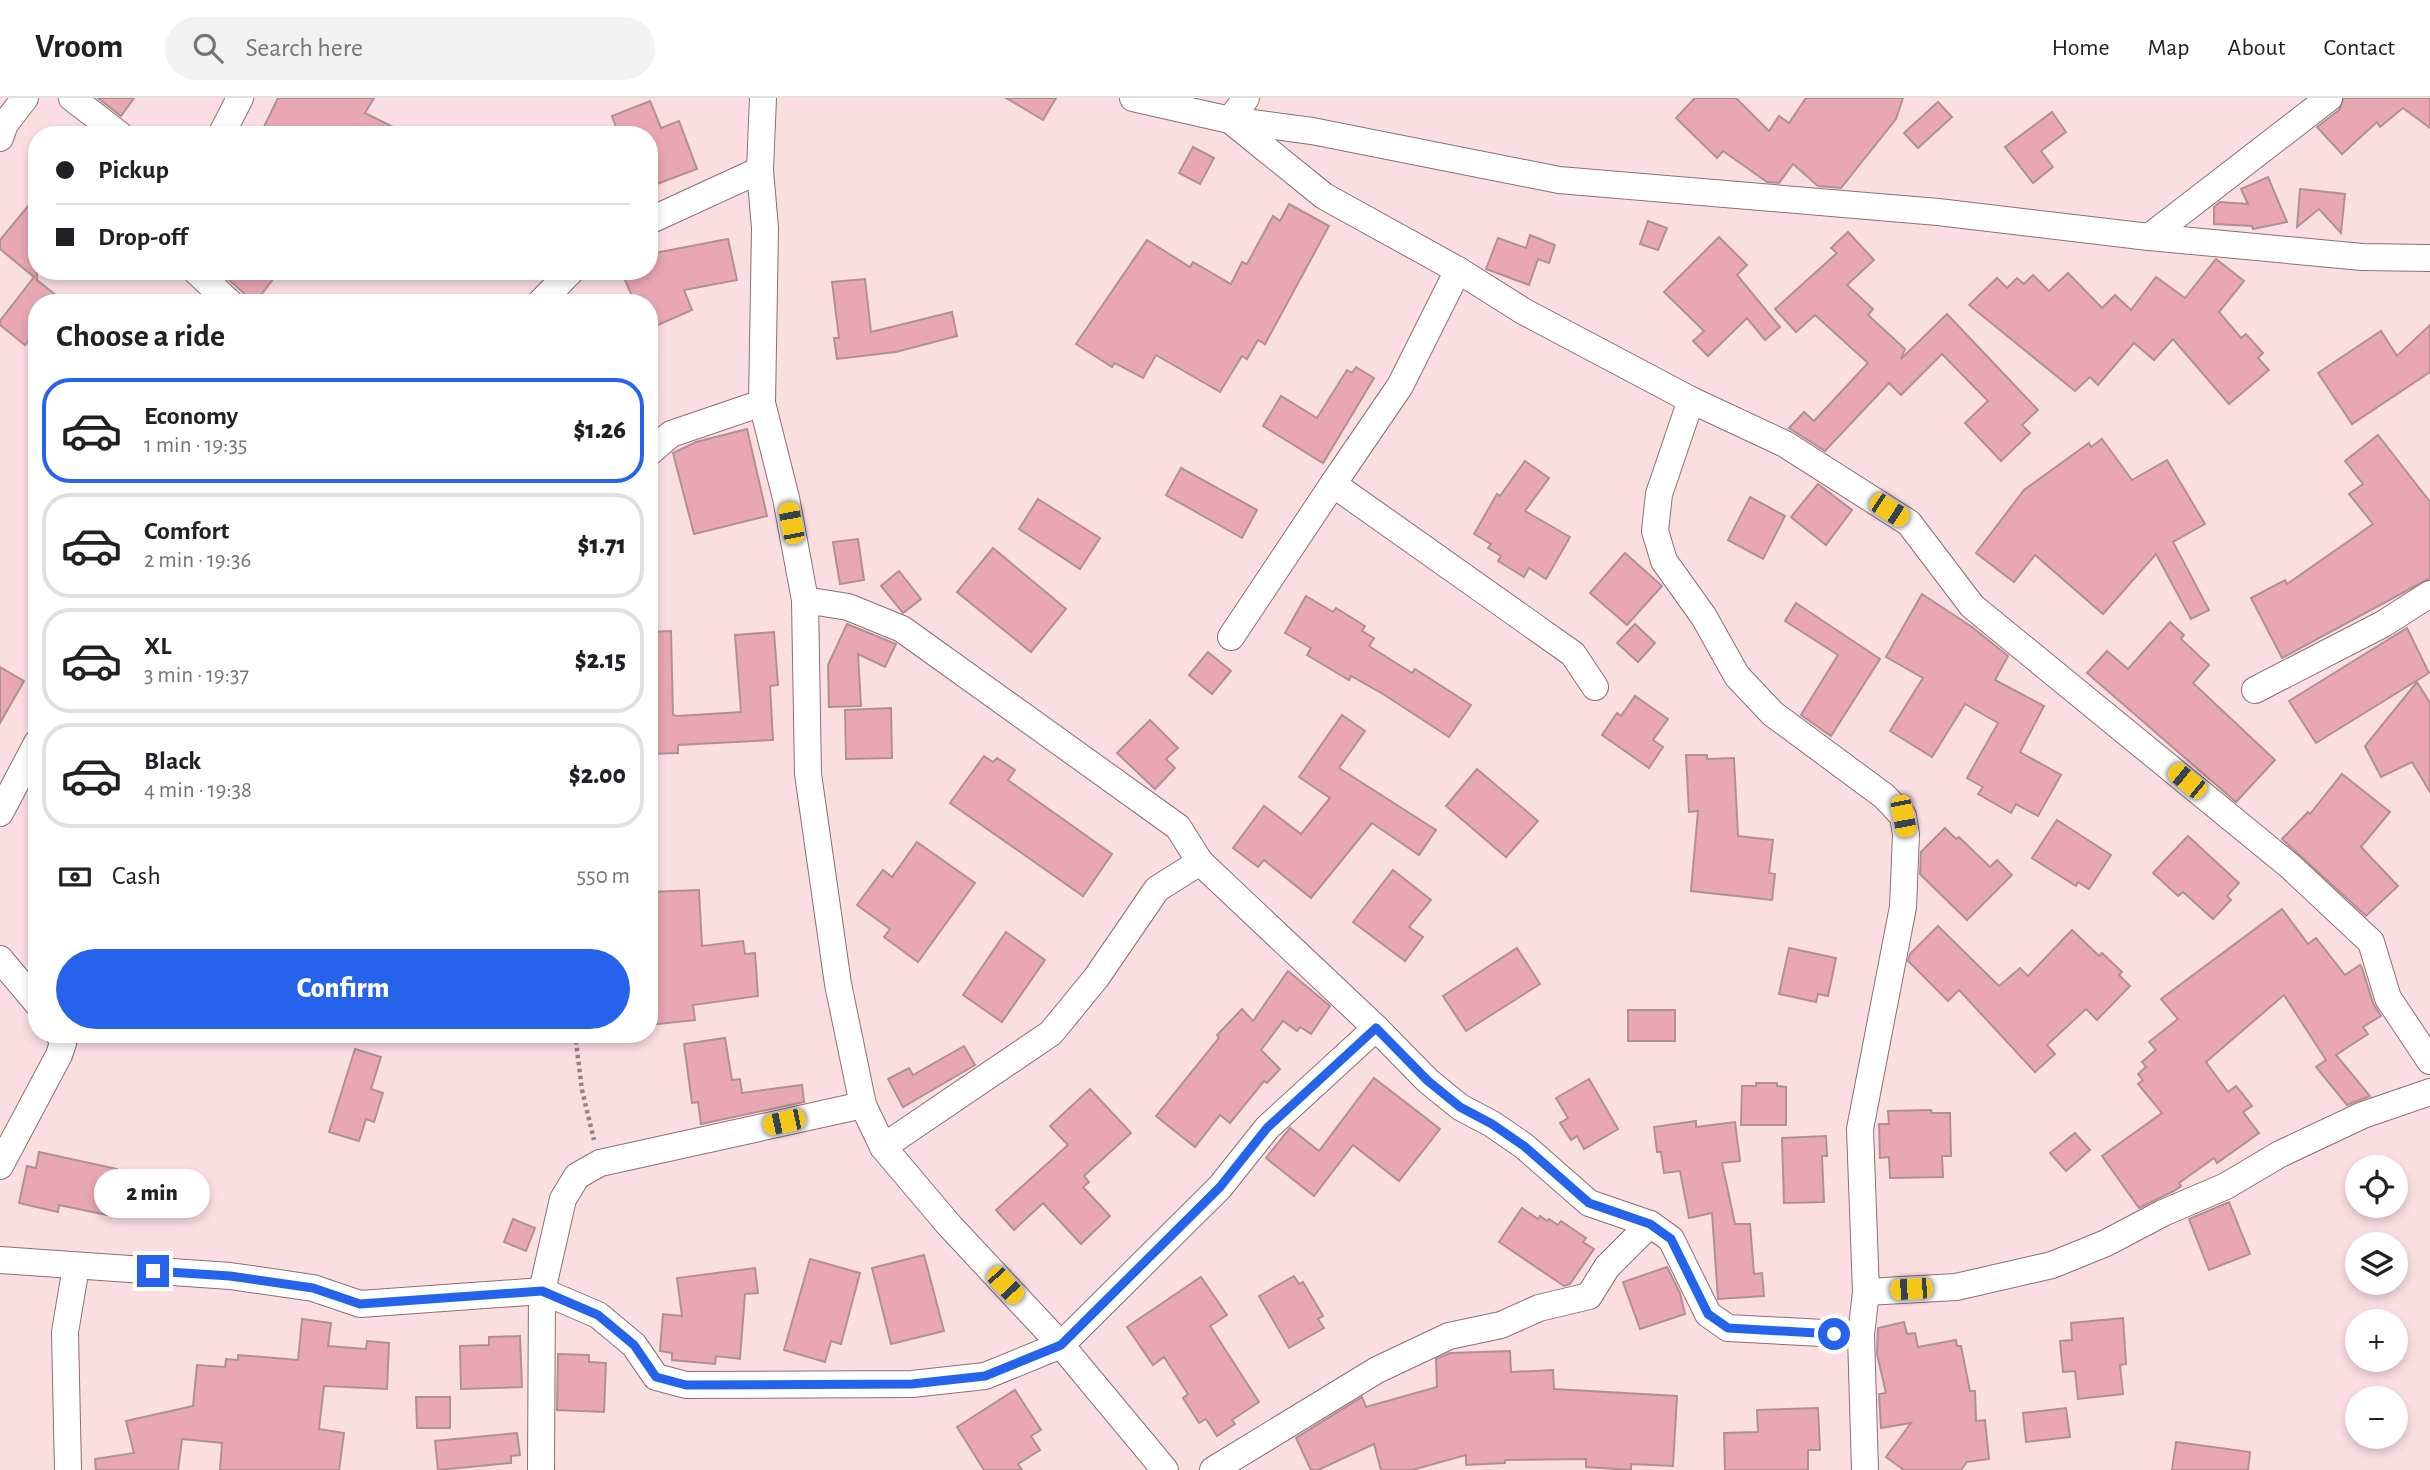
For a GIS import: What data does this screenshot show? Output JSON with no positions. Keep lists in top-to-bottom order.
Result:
{
  "page": {
    "header": "Vroom",
    "search": "Search here",
    "nav": [
      "Home",
      "Map",
      "About",
      "Contact"
    ],
    "banner": ["Pickup", "Drop-off"],
    "heading": "Choose a ride",
    "list": [
      {
        "name": "Economy",
        "note": "1 min · 19:35",
        "value": "$1.26"
      },
      {
        "name": "Comfort",
        "note": "2 min · 19:36",
        "value": "$1.71"
      },
      {
        "name": "XL",
        "note": "3 min · 19:37",
        "value": "$2.15"
      },
      {
        "name": "Black",
        "note": "4 min · 19:38",
        "value": "$2.00"
      }
    ],
    "pay": ["Cash", "550 m"],
    "buttons": "Confirm",
    "map_buttons": ["+", "−"],
    "bubble": "2 min"
  }
}
